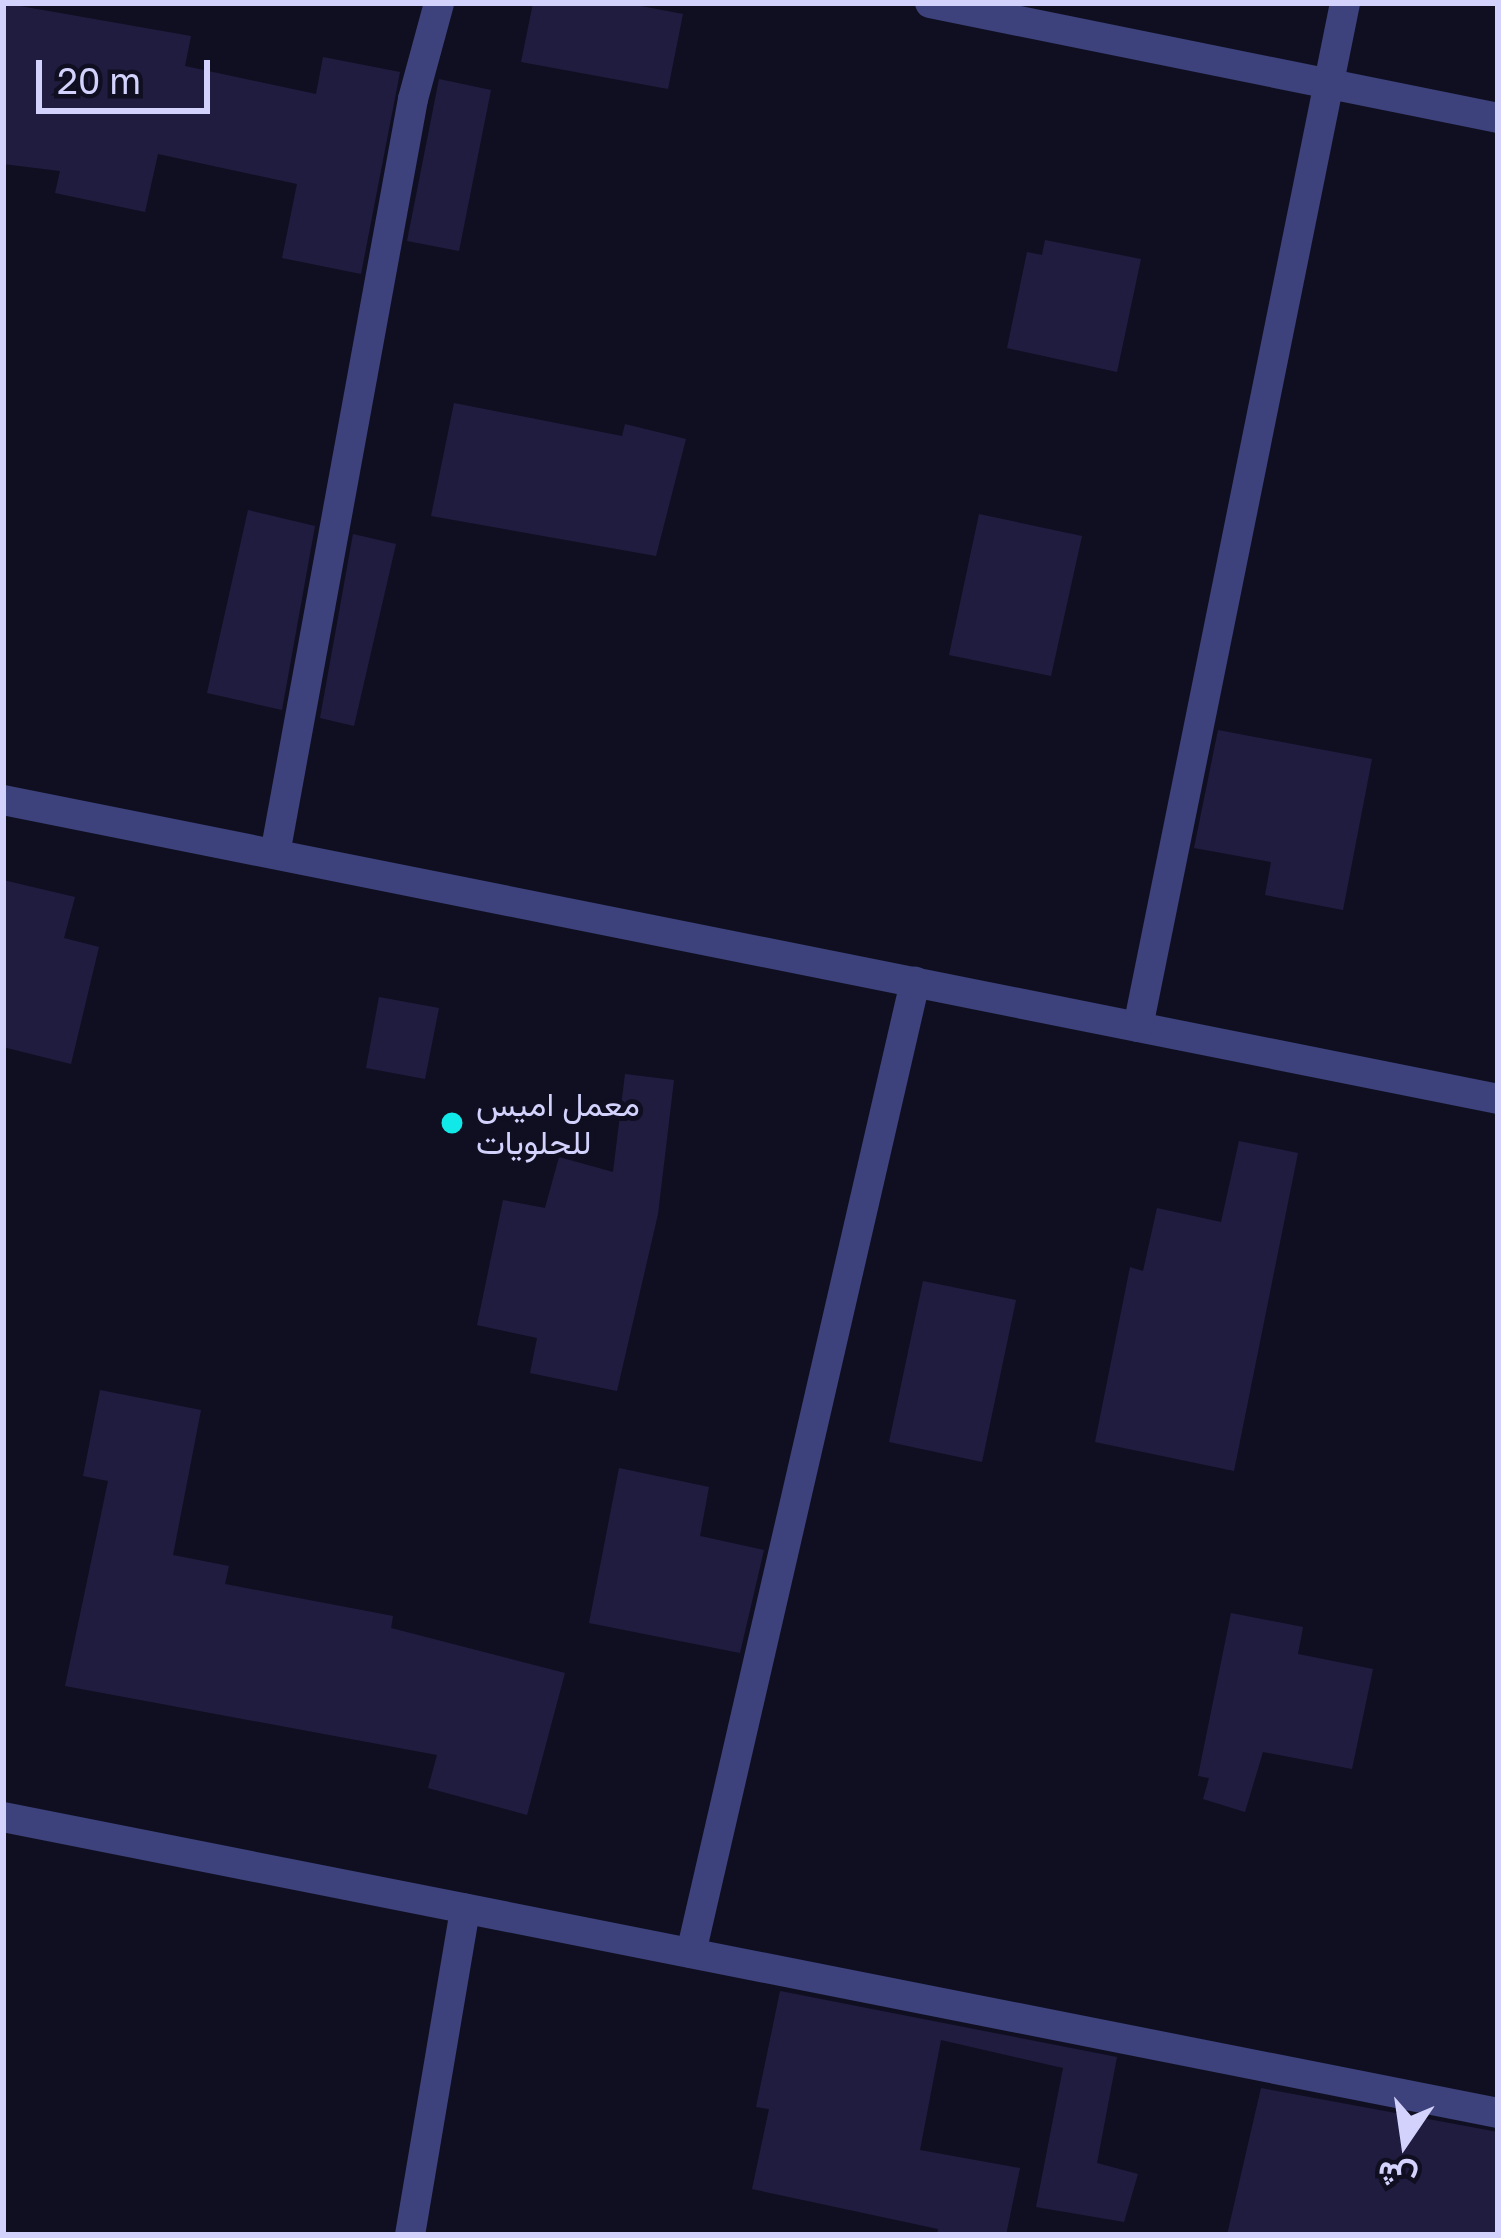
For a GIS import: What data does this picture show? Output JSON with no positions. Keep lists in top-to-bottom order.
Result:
{
  "places": ["معمل اميس للحلويات"],
  "scale_bar": "20 m",
  "north": "bottom"
}
